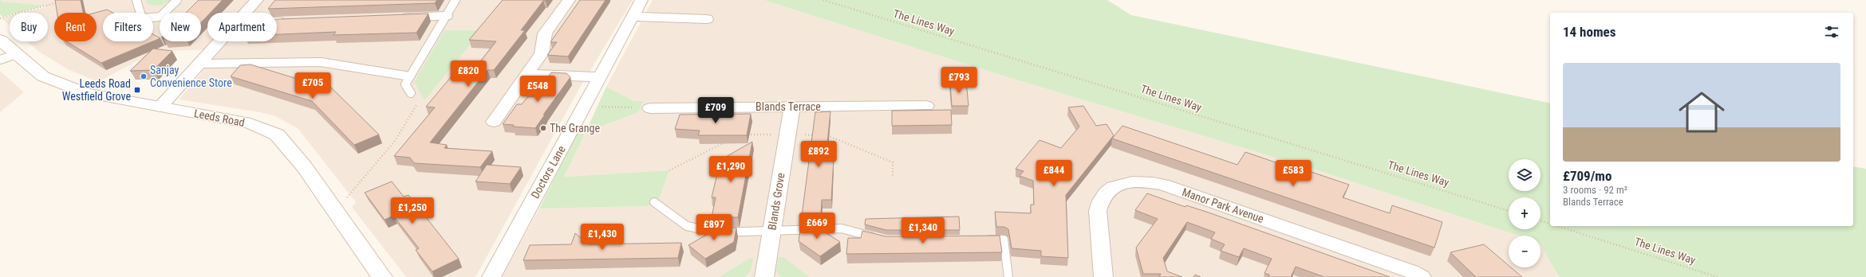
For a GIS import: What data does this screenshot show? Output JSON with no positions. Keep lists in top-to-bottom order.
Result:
{
  "streets": {
    "street": [
      "Blands Terrace",
      "Leeds Road",
      "Doctors Lane",
      "Blands Grove",
      "Manor Park Avenue"
    ],
    "path": ["The Lines Way"]
  },
  "crossings": [
    ["Blands Terrace", "Blands Grove"]
  ],
  "places": {
    "other": ["Sanjay Convenience Store", "The Grange"],
    "transit": ["Leeds Road Westfield Grove"]
  },
  "page": {
    "chip": [
      "Buy",
      "Rent",
      "Filters",
      "New",
      "Apartment"
    ],
    "heading": "14 homes",
    "list": [
      {
        "name": "£709/mo",
        "note": "3 rooms · 92 m² · Blands Terrace"
      }
    ],
    "price": [
      "£820",
      "£793",
      "£705",
      "£548",
      "£709",
      "£892",
      "£1,290",
      "£844",
      "£583",
      "£1,250",
      "£669",
      "£897",
      "£1,340",
      "£1,430"
    ],
    "map_buttons": ["+", "−"]
  }
}
